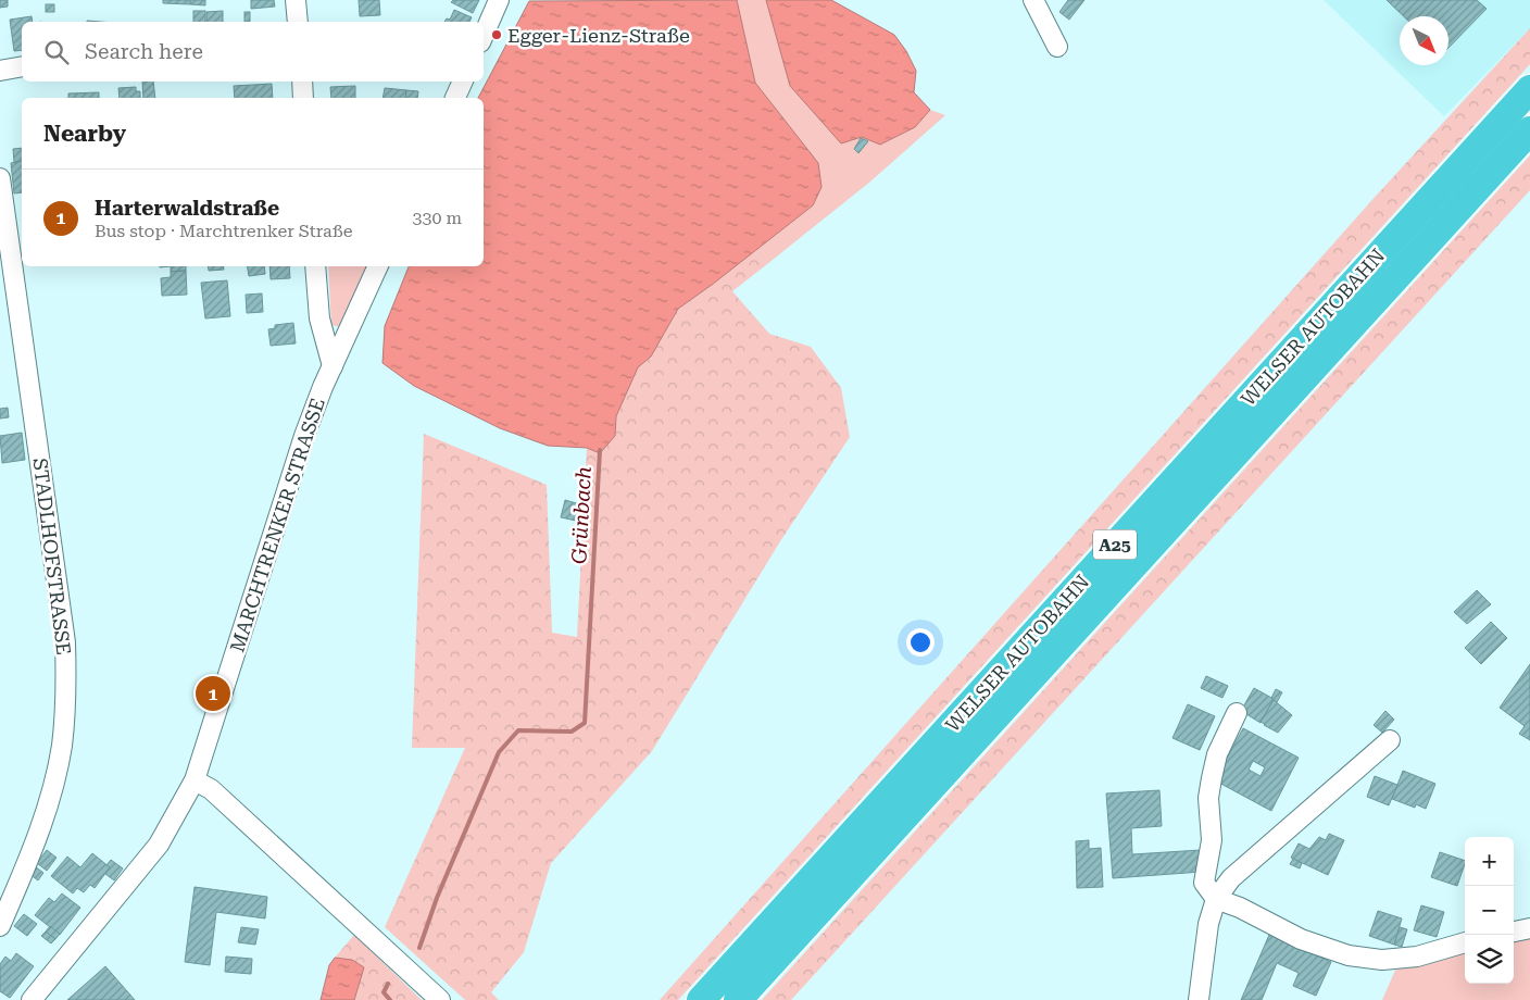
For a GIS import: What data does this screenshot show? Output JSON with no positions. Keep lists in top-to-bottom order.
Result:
{
  "streets": {
    "highway": ["WELSER AUTOBAHN", "A25"],
    "street": ["MARCHTRENKER STRASSE", "STADLHOFSTRASSE"]
  },
  "water": ["Grünbach"],
  "places": ["Egger-Lienz-Straße"],
  "north": "bottom right",
  "page": {
    "search": "Search here",
    "heading": "Nearby",
    "list": [
      {
        "mark": "1",
        "name": "Harterwaldstraße",
        "note": "Bus stop · Marchtrenker Straße",
        "value": "330 m"
      }
    ],
    "pins": "1",
    "map_buttons": ["+", "−"]
  }
}
